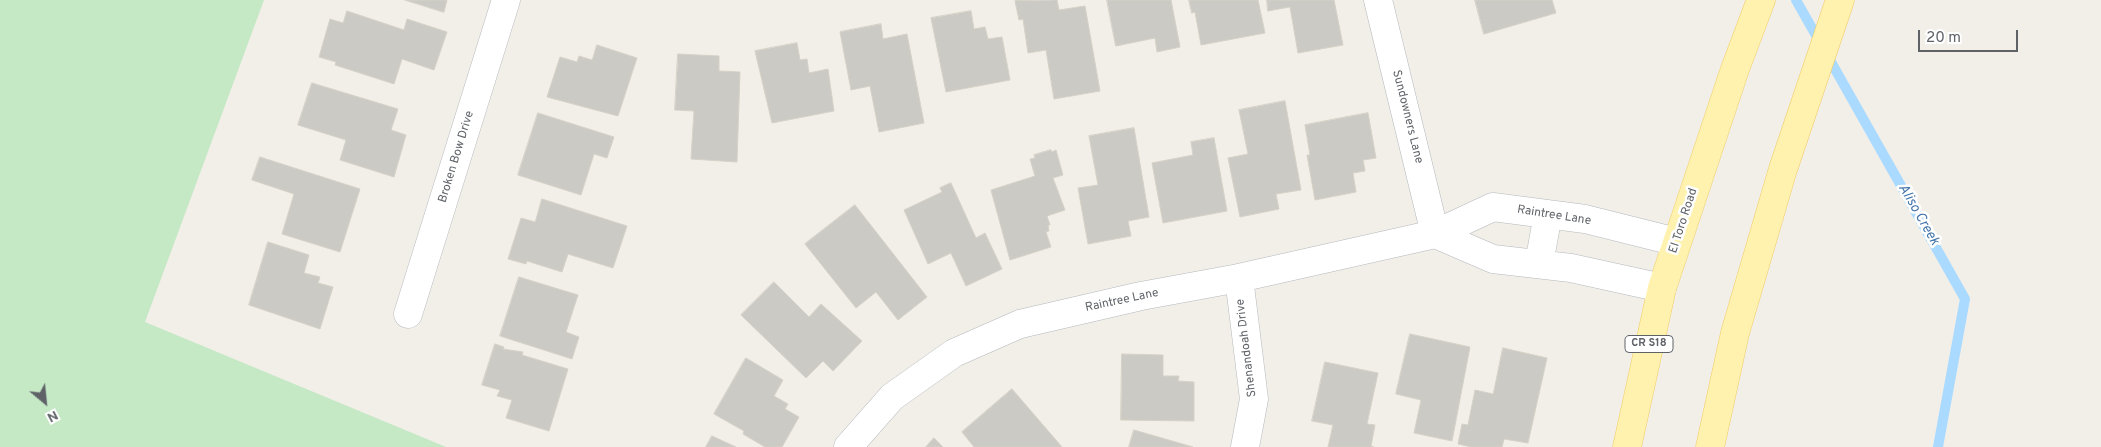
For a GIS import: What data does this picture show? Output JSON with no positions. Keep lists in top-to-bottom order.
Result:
{
  "streets": {
    "main road": ["El Toro Road", "CR S18"],
    "street": [
      "Sundowners Lane",
      "Broken Bow Drive",
      "Raintree Lane",
      "Shenandoah Drive"
    ]
  },
  "crossings": [
    ["Sundowners Lane", "Raintree Lane"],
    ["Raintree Lane", "El Toro Road"],
    ["Raintree Lane", "Shenandoah Drive"]
  ],
  "water": ["Aliso Creek"],
  "scale_bar": "20 m",
  "north": "bottom right"
}
